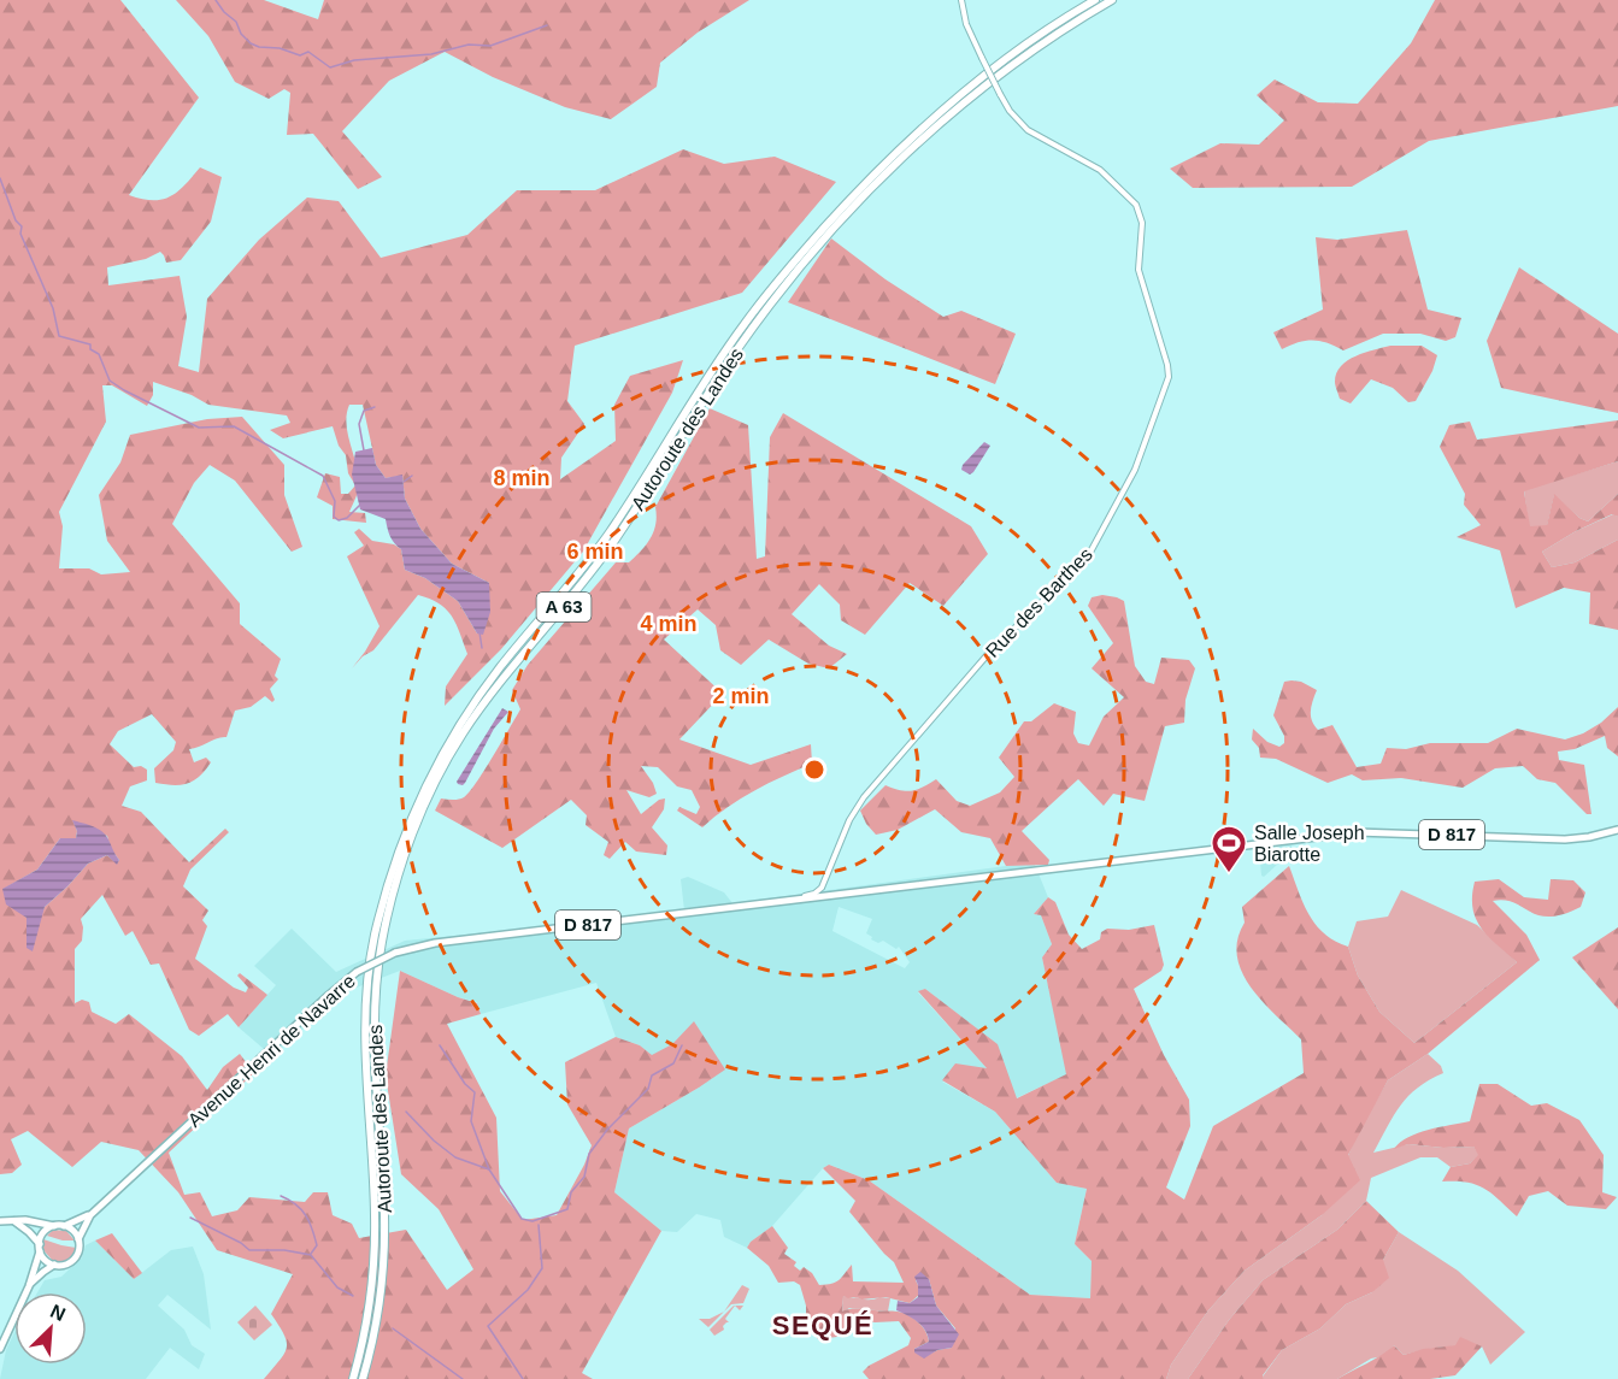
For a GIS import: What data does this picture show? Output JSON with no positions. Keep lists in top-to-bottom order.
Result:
{
  "streets": {
    "highway": ["Autoroute des Landes", "A 63"],
    "main road": ["D 817", "Avenue Henri de Navarre"],
    "street": ["Rue des Barthes"]
  },
  "crossings": [
    ["D 817", "Avenue Henri de Navarre"]
  ],
  "districts": ["SEQUÉ"],
  "places": {
    "sports": ["Salle Joseph Biarotte"]
  },
  "north": "top right",
  "rings": [
    "8 min",
    "6 min",
    "4 min",
    "2 min"
  ]
}
